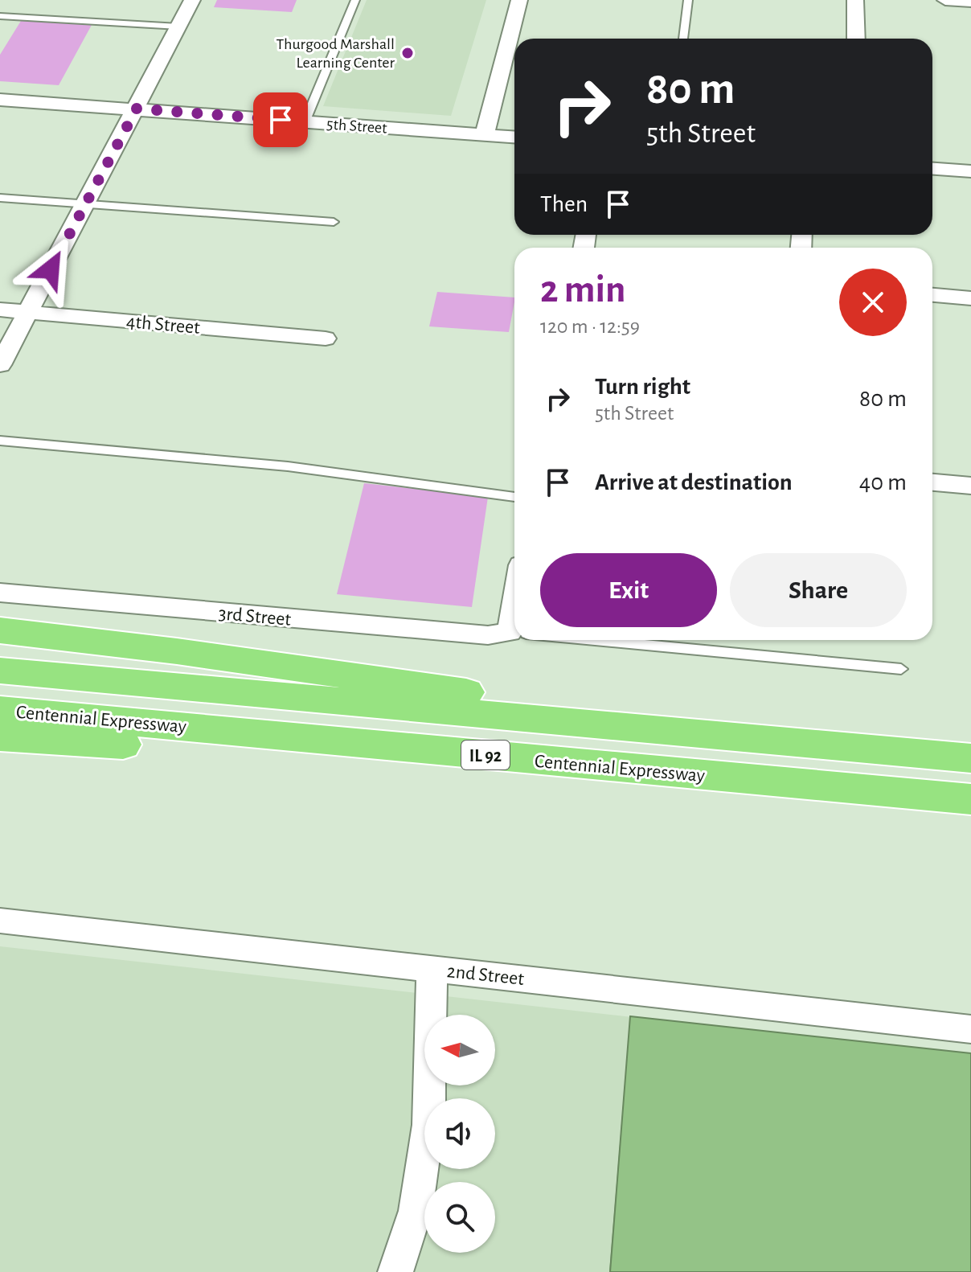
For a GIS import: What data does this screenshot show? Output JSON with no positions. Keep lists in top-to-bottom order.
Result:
{
  "streets": {
    "highway": ["Centennial Expressway", "IL 92"],
    "street": [
      "5th Street",
      "4th Street",
      "3rd Street",
      "2nd Street"
    ]
  },
  "places": ["Thurgood Marshall Learning Center"],
  "north": "left",
  "page": {
    "turn": ["80 m", "5th Street"],
    "then": "Then",
    "heading": ["2 min", "120 m · 12:59"],
    "list": [
      {
        "name": "Turn right",
        "note": "5th Street",
        "value": "80 m"
      },
      {
        "name": "Arrive at destination",
        "value": "40 m"
      }
    ],
    "buttons": ["Exit", "Share"]
  }
}
